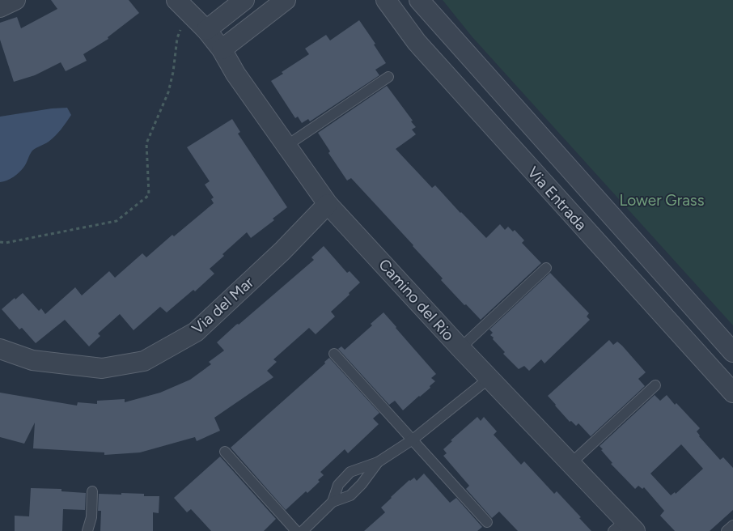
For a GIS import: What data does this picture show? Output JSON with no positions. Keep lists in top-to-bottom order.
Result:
{
  "streets": {
    "street": ["Via Entrada", "Camino del Rio", "Via del Mar"]
  },
  "crossings": [
    ["Camino del Rio", "Via del Mar"]
  ],
  "parks": ["Lower Grass"]
}
